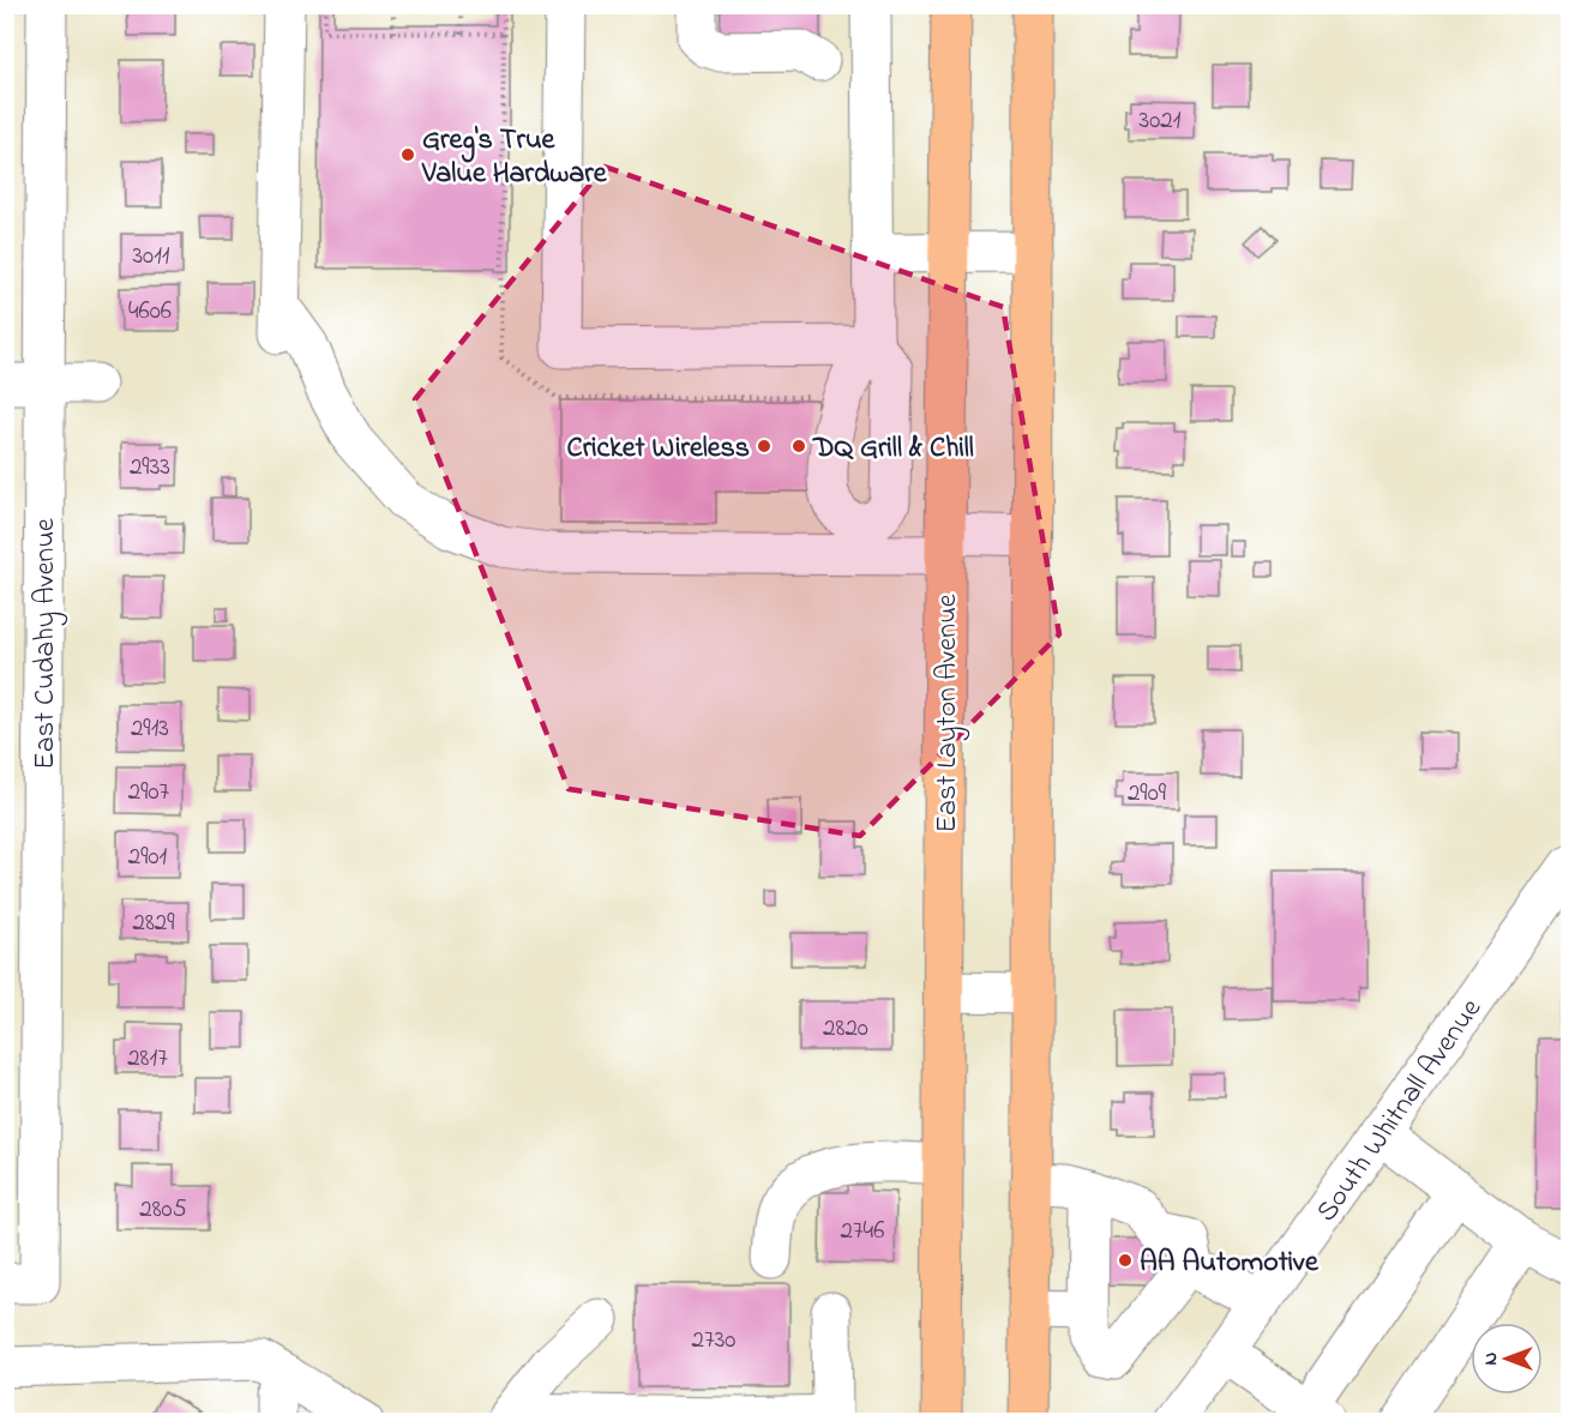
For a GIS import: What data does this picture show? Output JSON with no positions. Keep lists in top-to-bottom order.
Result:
{
  "streets": {
    "main road": ["East Layton Avenue"],
    "street": ["East Cudahy Avenue", "South Whitnall Avenue"]
  },
  "places": [
    "Greg's True Value Hardware",
    "Cricket Wireless",
    "DQ Grill & Chill",
    "AA Automotive"
  ],
  "house_numbers": [
    "3021",
    "3011",
    "4606",
    "2933",
    "2913",
    "2907",
    "2909",
    "2901",
    "2829",
    "2820",
    "2817",
    "2805",
    "2746",
    "2730"
  ],
  "north": "left"
}
